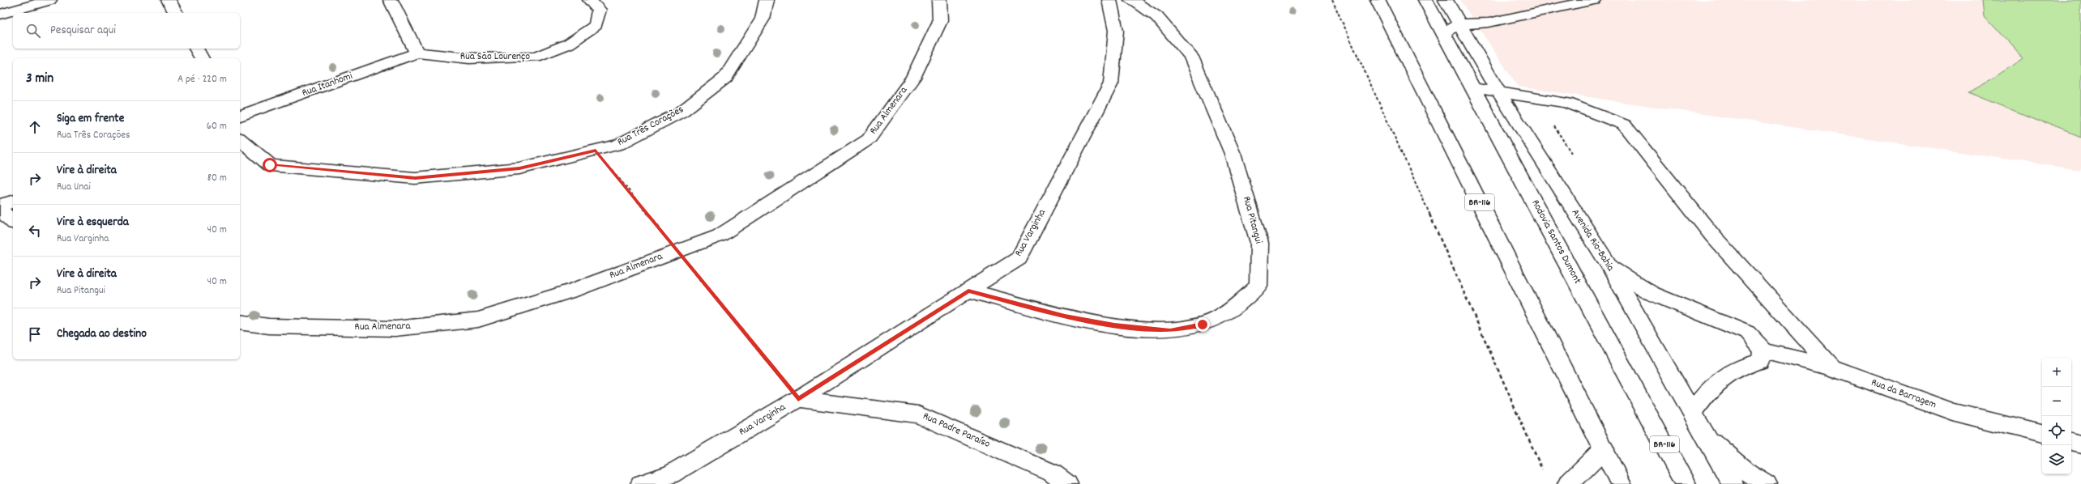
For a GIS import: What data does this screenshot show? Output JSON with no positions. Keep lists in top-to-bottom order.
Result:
{
  "streets": {
    "main road": [
      "Rua São Lourenço",
      "Rua Itanhomi",
      "Rua Almenara",
      "Rua Três Corações",
      "BR-116",
      "Rua Pitangui",
      "Rua Varginha",
      "Avenida Rio-Bahia",
      "Rodovia Santos Dumont",
      "Rua da Barragem",
      "Rua Padre Paraíso"
    ]
  },
  "crossings": [
    ["Rua São Lourenço", "Rua Itanhomi"],
    ["Rua Pitangui", "Rua Varginha"],
    ["Rua Varginha", "Rua Padre Paraíso"]
  ],
  "page": {
    "search": "Pesquisar aqui",
    "heading": ["3 min", "A pé · 220 m"],
    "list": [
      ["Siga em frente", "Rua Três Corações", "60 m"],
      ["Vire à direita", "Rua Unai", "80 m"],
      ["Vire à esquerda", "Rua Varginha", "40 m"],
      ["Vire à direita", "Rua Pitangui", "40 m"],
      "Chegada ao destino"
    ],
    "map_buttons": ["+", "−"]
  }
}
